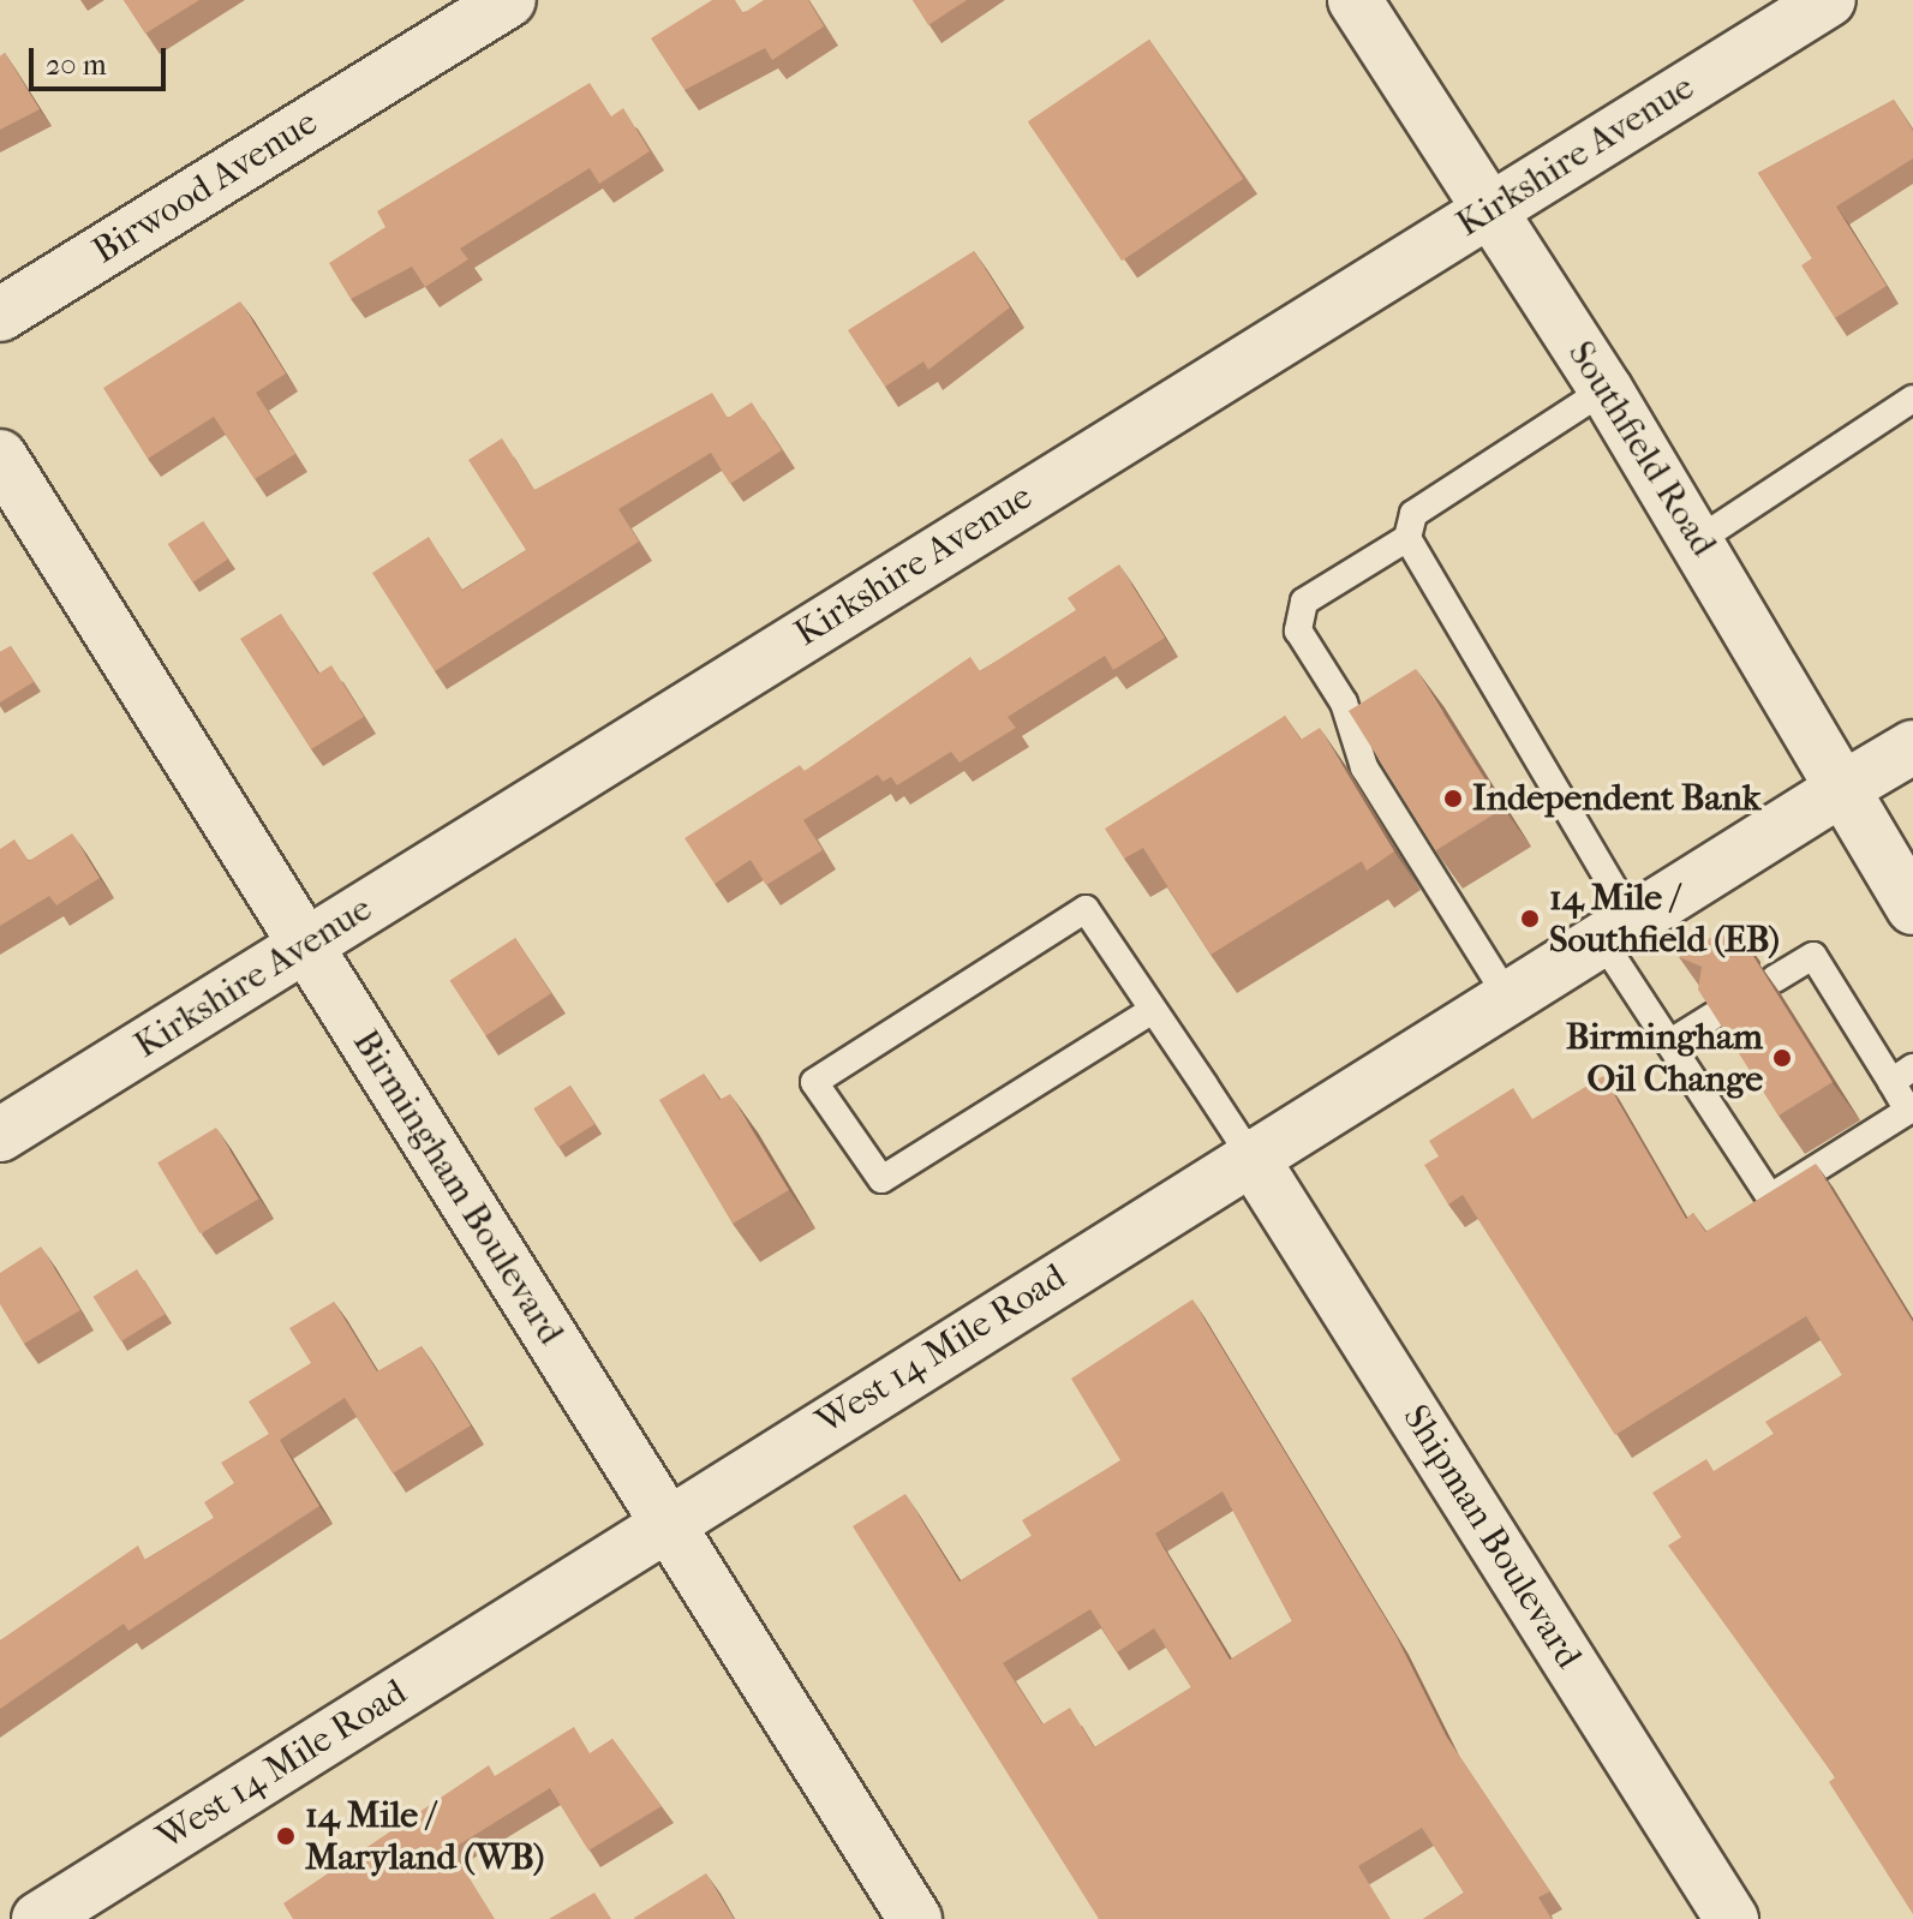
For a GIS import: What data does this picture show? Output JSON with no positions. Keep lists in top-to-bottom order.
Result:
{
  "streets": {
    "street": [
      "Kirkshire Avenue",
      "Birwood Avenue",
      "Southfield Road",
      "Birmingham Boulevard",
      "West 14 Mile Road",
      "Shipman Boulevard"
    ]
  },
  "crossings": [
    ["Kirkshire Avenue", "Southfield Road"],
    ["Kirkshire Avenue", "Birmingham Boulevard"],
    ["Southfield Road", "West 14 Mile Road"],
    ["Birmingham Boulevard", "West 14 Mile Road"],
    ["West 14 Mile Road", "Shipman Boulevard"]
  ],
  "places": [
    "Independent Bank",
    "14 Mile / Southfield (EB)",
    "Birmingham Oil Change",
    "14 Mile / Maryland (WB)"
  ],
  "scale_bar": "20 m"
}
